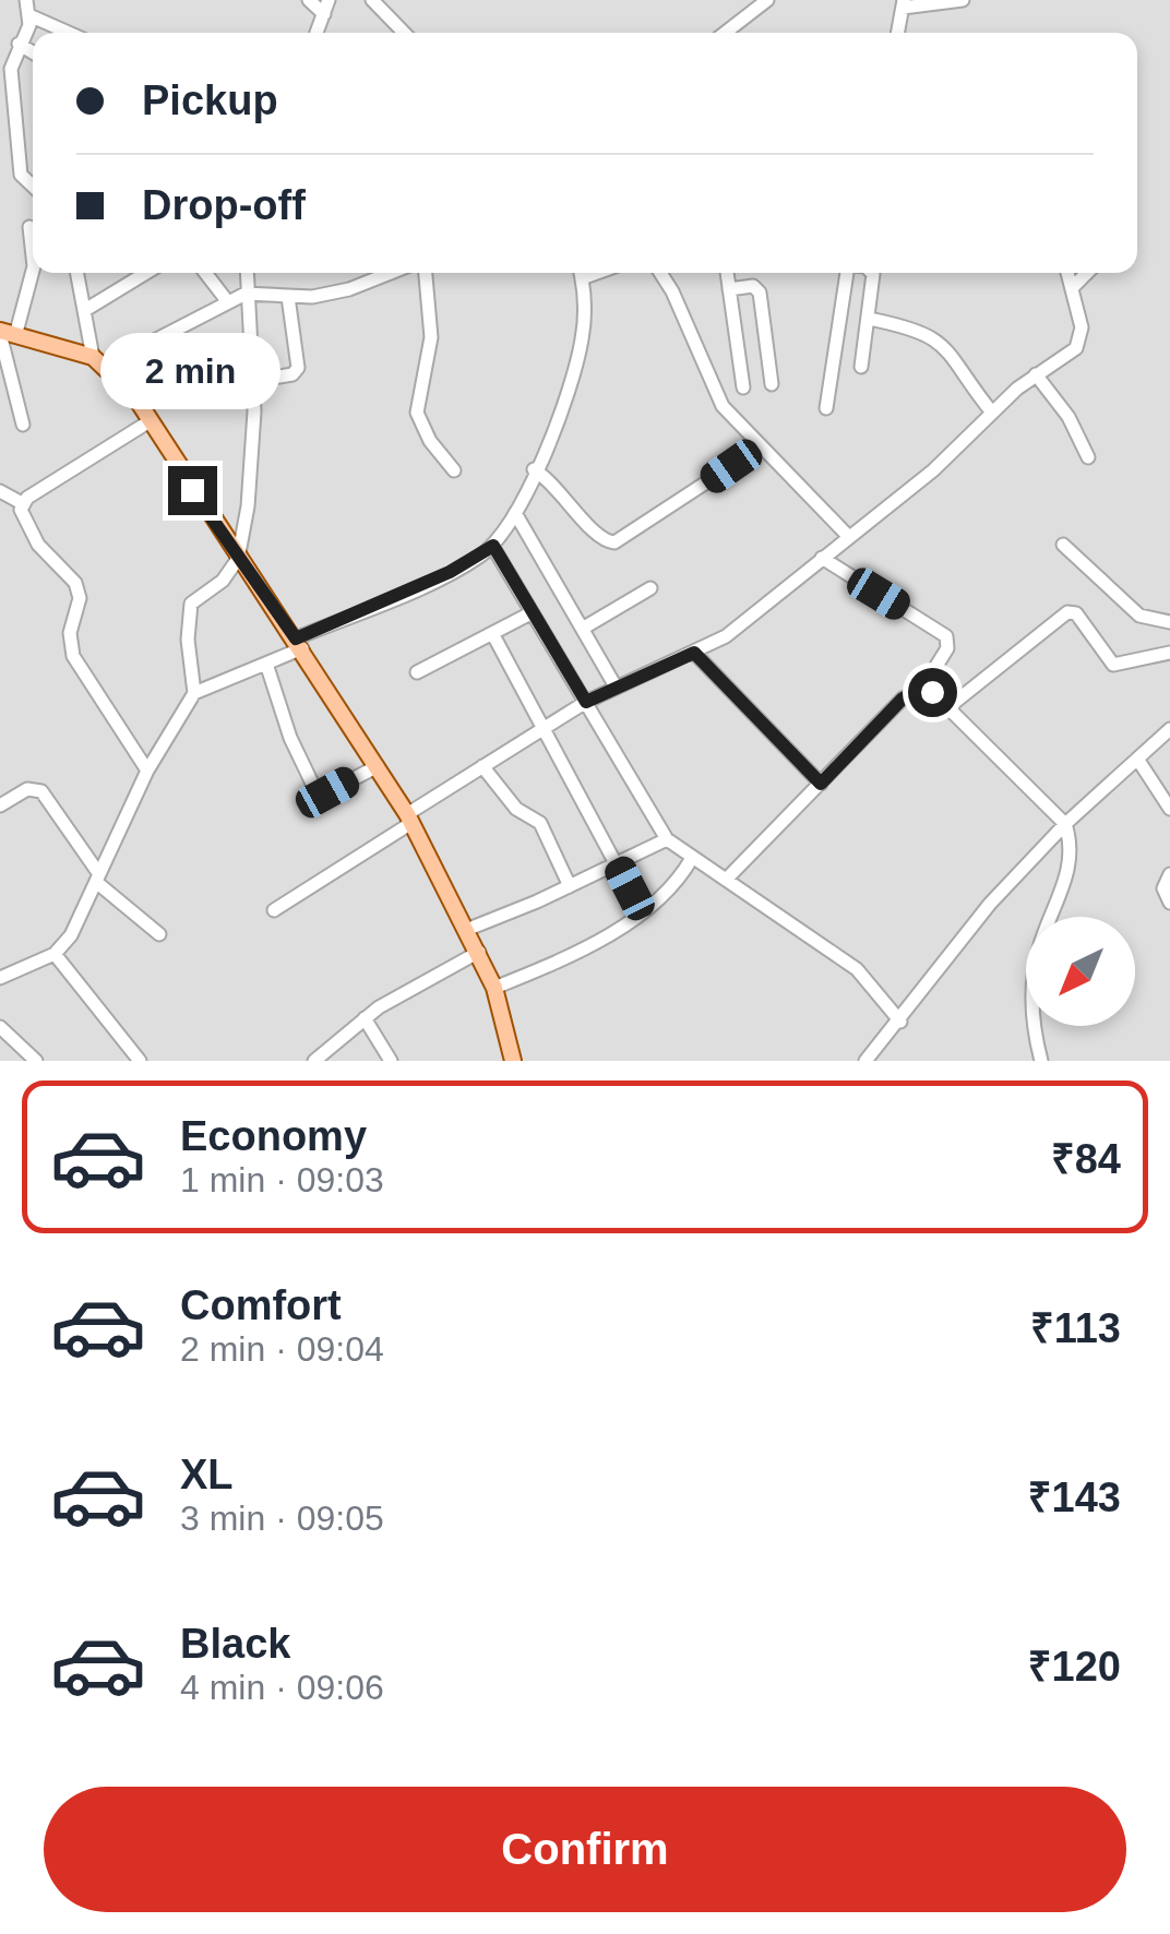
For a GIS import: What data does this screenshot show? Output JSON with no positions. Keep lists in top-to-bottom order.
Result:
{
  "north": "bottom left",
  "page": {
    "banner": ["Pickup", "Drop-off"],
    "bubble": "2 min",
    "list": [
      {
        "name": "Economy",
        "note": "1 min · 09:03",
        "value": "₹84"
      },
      {
        "name": "Comfort",
        "note": "2 min · 09:04",
        "value": "₹113"
      },
      {
        "name": "XL",
        "note": "3 min · 09:05",
        "value": "₹143"
      },
      {
        "name": "Black",
        "note": "4 min · 09:06",
        "value": "₹120"
      }
    ],
    "buttons": "Confirm"
  }
}
